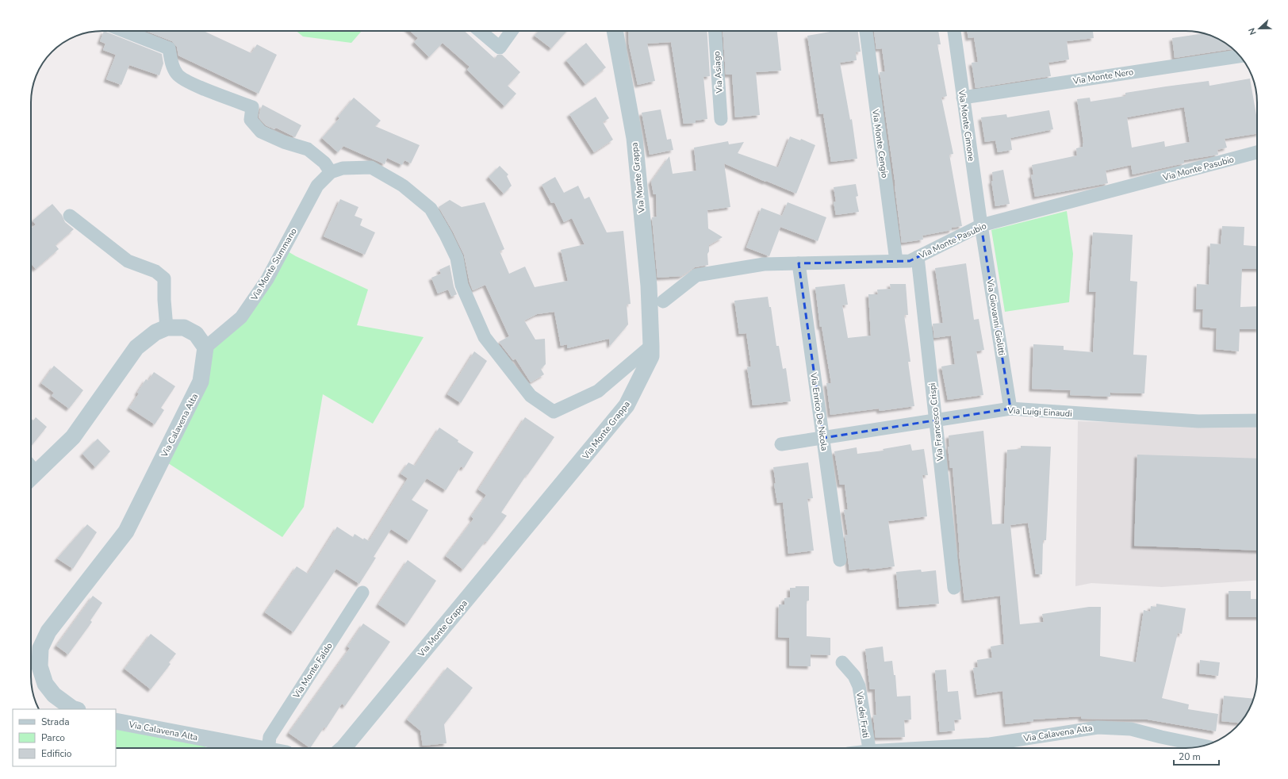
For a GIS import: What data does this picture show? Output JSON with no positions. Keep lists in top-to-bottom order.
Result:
{
  "streets": {
    "street": [
      "Via Asiago",
      "Via Monte Nero",
      "Via Monte Cimone",
      "Via Monte Cengio",
      "Via Monte Pasubio",
      "Via Monte Grappa",
      "Via Monte Summano",
      "Via Giovanni Giolitti",
      "Via Enrico De Nicola",
      "Via Luigi Einaudi",
      "Via Francesco Crispi",
      "Via Calavena Alta",
      "Via Monte Faldo",
      "Via dei Frati"
    ]
  },
  "crossings": [
    ["Via Monte Nero", "Via Monte Cimone"],
    ["Via Monte Cimone", "Via Monte Pasubio"],
    ["Via Monte Cimone", "Via Giovanni Giolitti"],
    ["Via Monte Cengio", "Via Monte Pasubio"],
    ["Via Monte Pasubio", "Via Giovanni Giolitti"],
    ["Via Monte Pasubio", "Via Enrico De Nicola"],
    ["Via Monte Pasubio", "Via Francesco Crispi"],
    ["Via Monte Summano", "Via Calavena Alta"],
    ["Via Giovanni Giolitti", "Via Luigi Einaudi"],
    ["Via Enrico De Nicola", "Via Luigi Einaudi"],
    ["Via Luigi Einaudi", "Via Francesco Crispi"]
  ],
  "legend": ["Strada", "Parco", "Edificio"],
  "scale_bar": "20 m",
  "north": "left"
}
